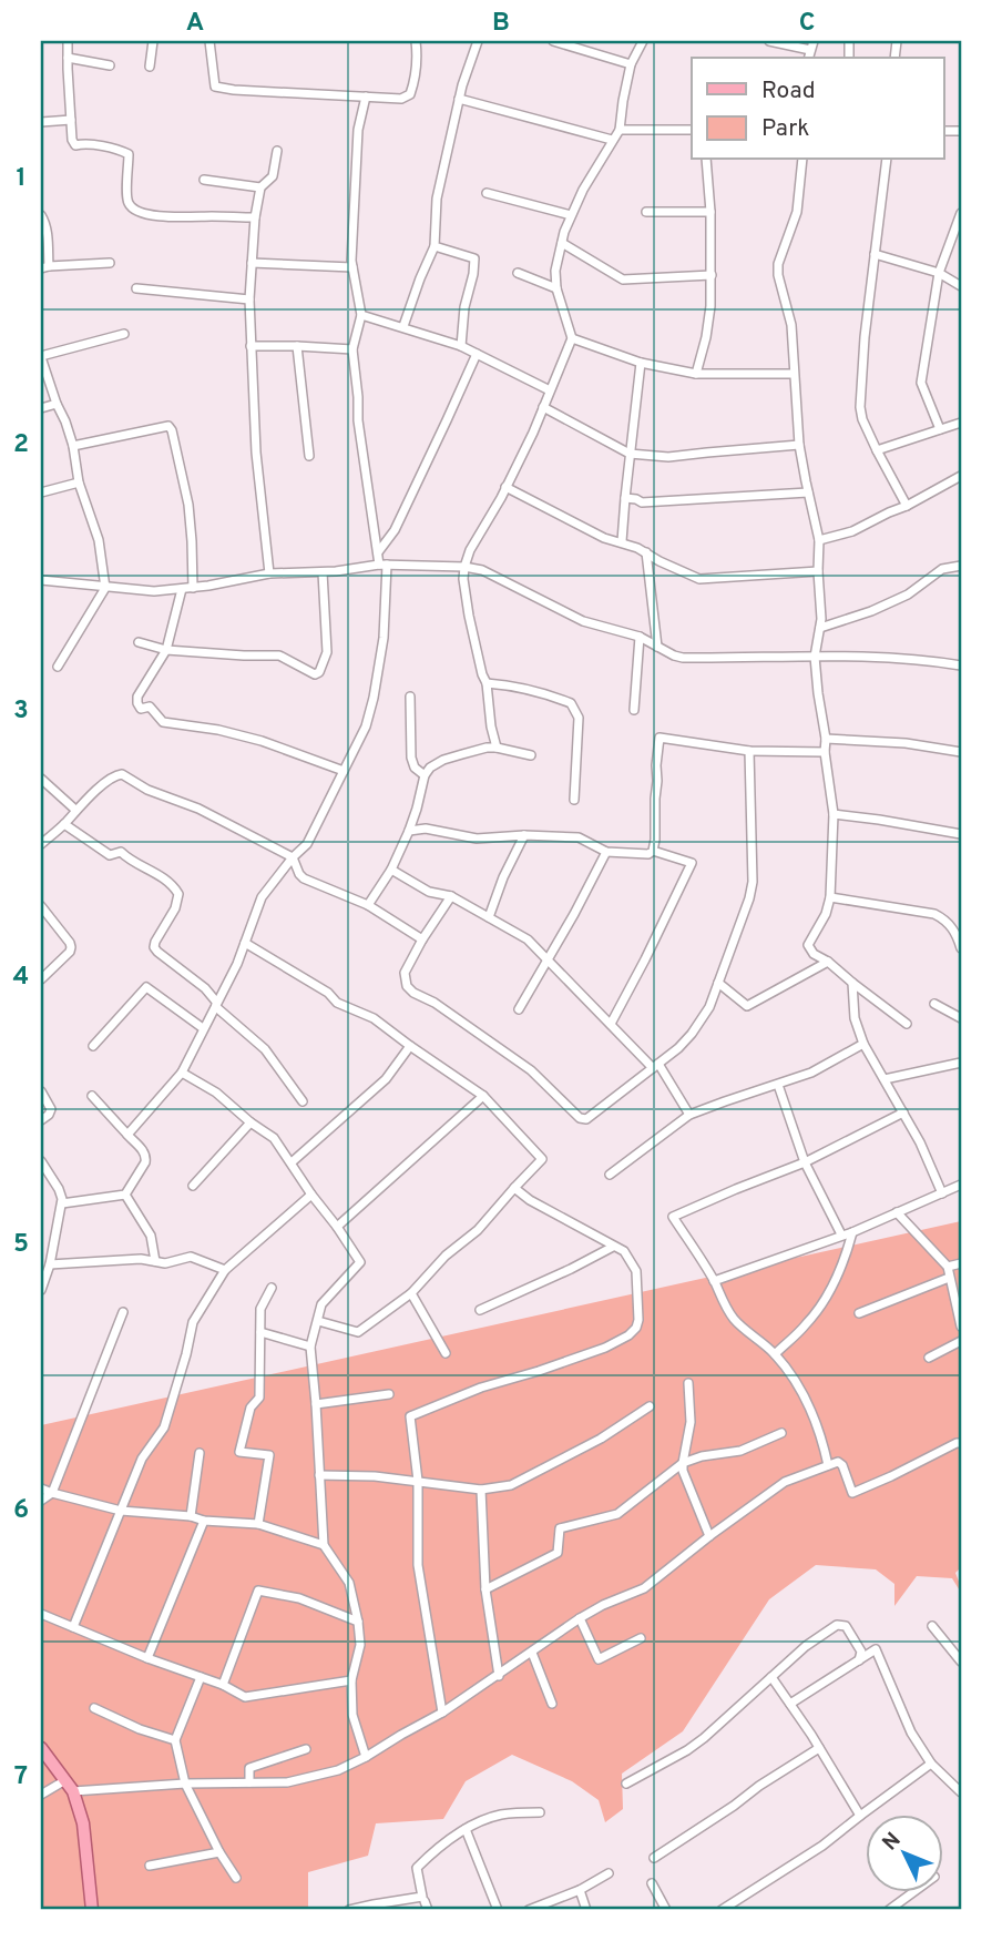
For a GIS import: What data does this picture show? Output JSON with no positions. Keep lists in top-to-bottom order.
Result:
{
  "legend": ["Road", "Park"],
  "north": "top left",
  "grid": {
    "columns": ["A", "B", "C"],
    "rows": [
      "1",
      "2",
      "3",
      "4",
      "5",
      "6",
      "7"
    ]
  }
}
